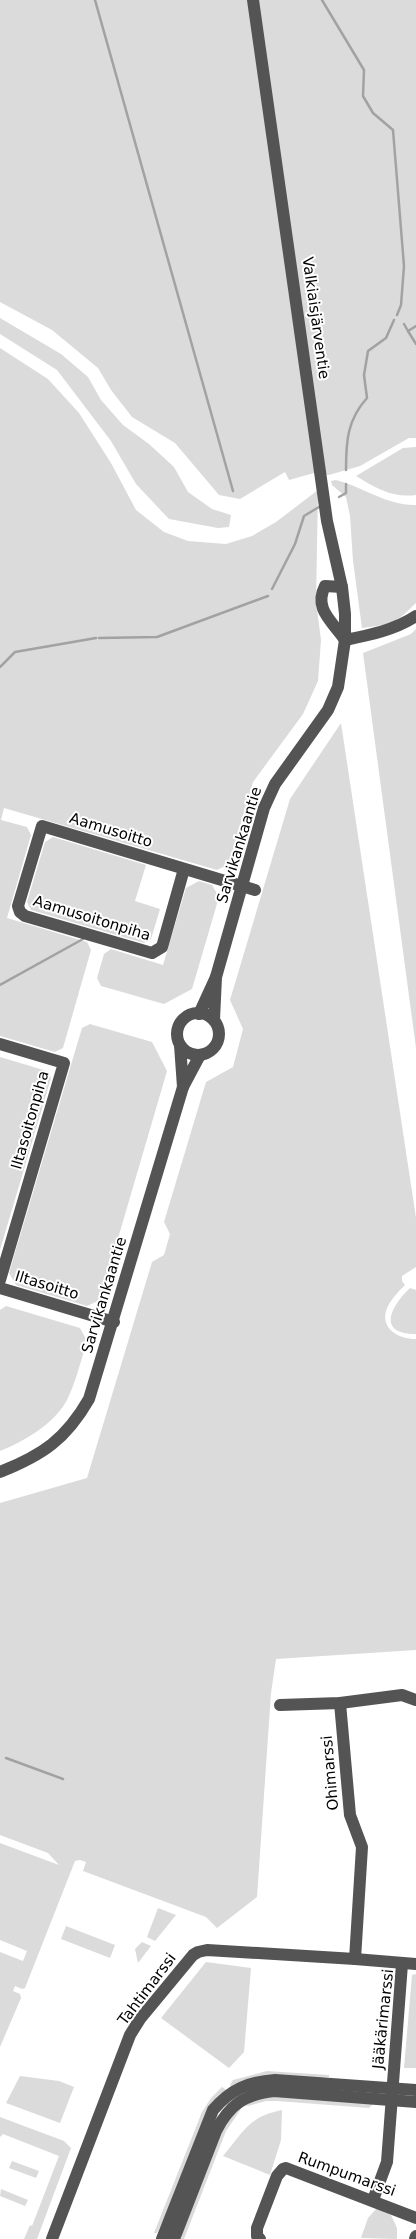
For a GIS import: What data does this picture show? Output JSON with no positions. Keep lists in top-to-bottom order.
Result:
{
  "streets": {
    "street": [
      "Valkiaisjärventie",
      "Aamusoitto",
      "Sarvikankaantie",
      "Aamusoitonpiha",
      "Iltasoitonpiha",
      "Iltasoitto",
      "Ohimarssi",
      "Tahtimarssi",
      "Jääkärimarssi",
      "Rumpumarssi"
    ]
  },
  "crossings": [
    ["Valkiaisjärventie", "Sarvikankaantie"],
    ["Aamusoitto", "Sarvikankaantie"],
    ["Aamusoitto", "Aamusoitonpiha"],
    ["Sarvikankaantie", "Iltasoitto"],
    ["Ohimarssi", "Tahtimarssi"],
    ["Tahtimarssi", "Jääkärimarssi"],
    ["Jääkärimarssi", "Rumpumarssi"]
  ]
}
